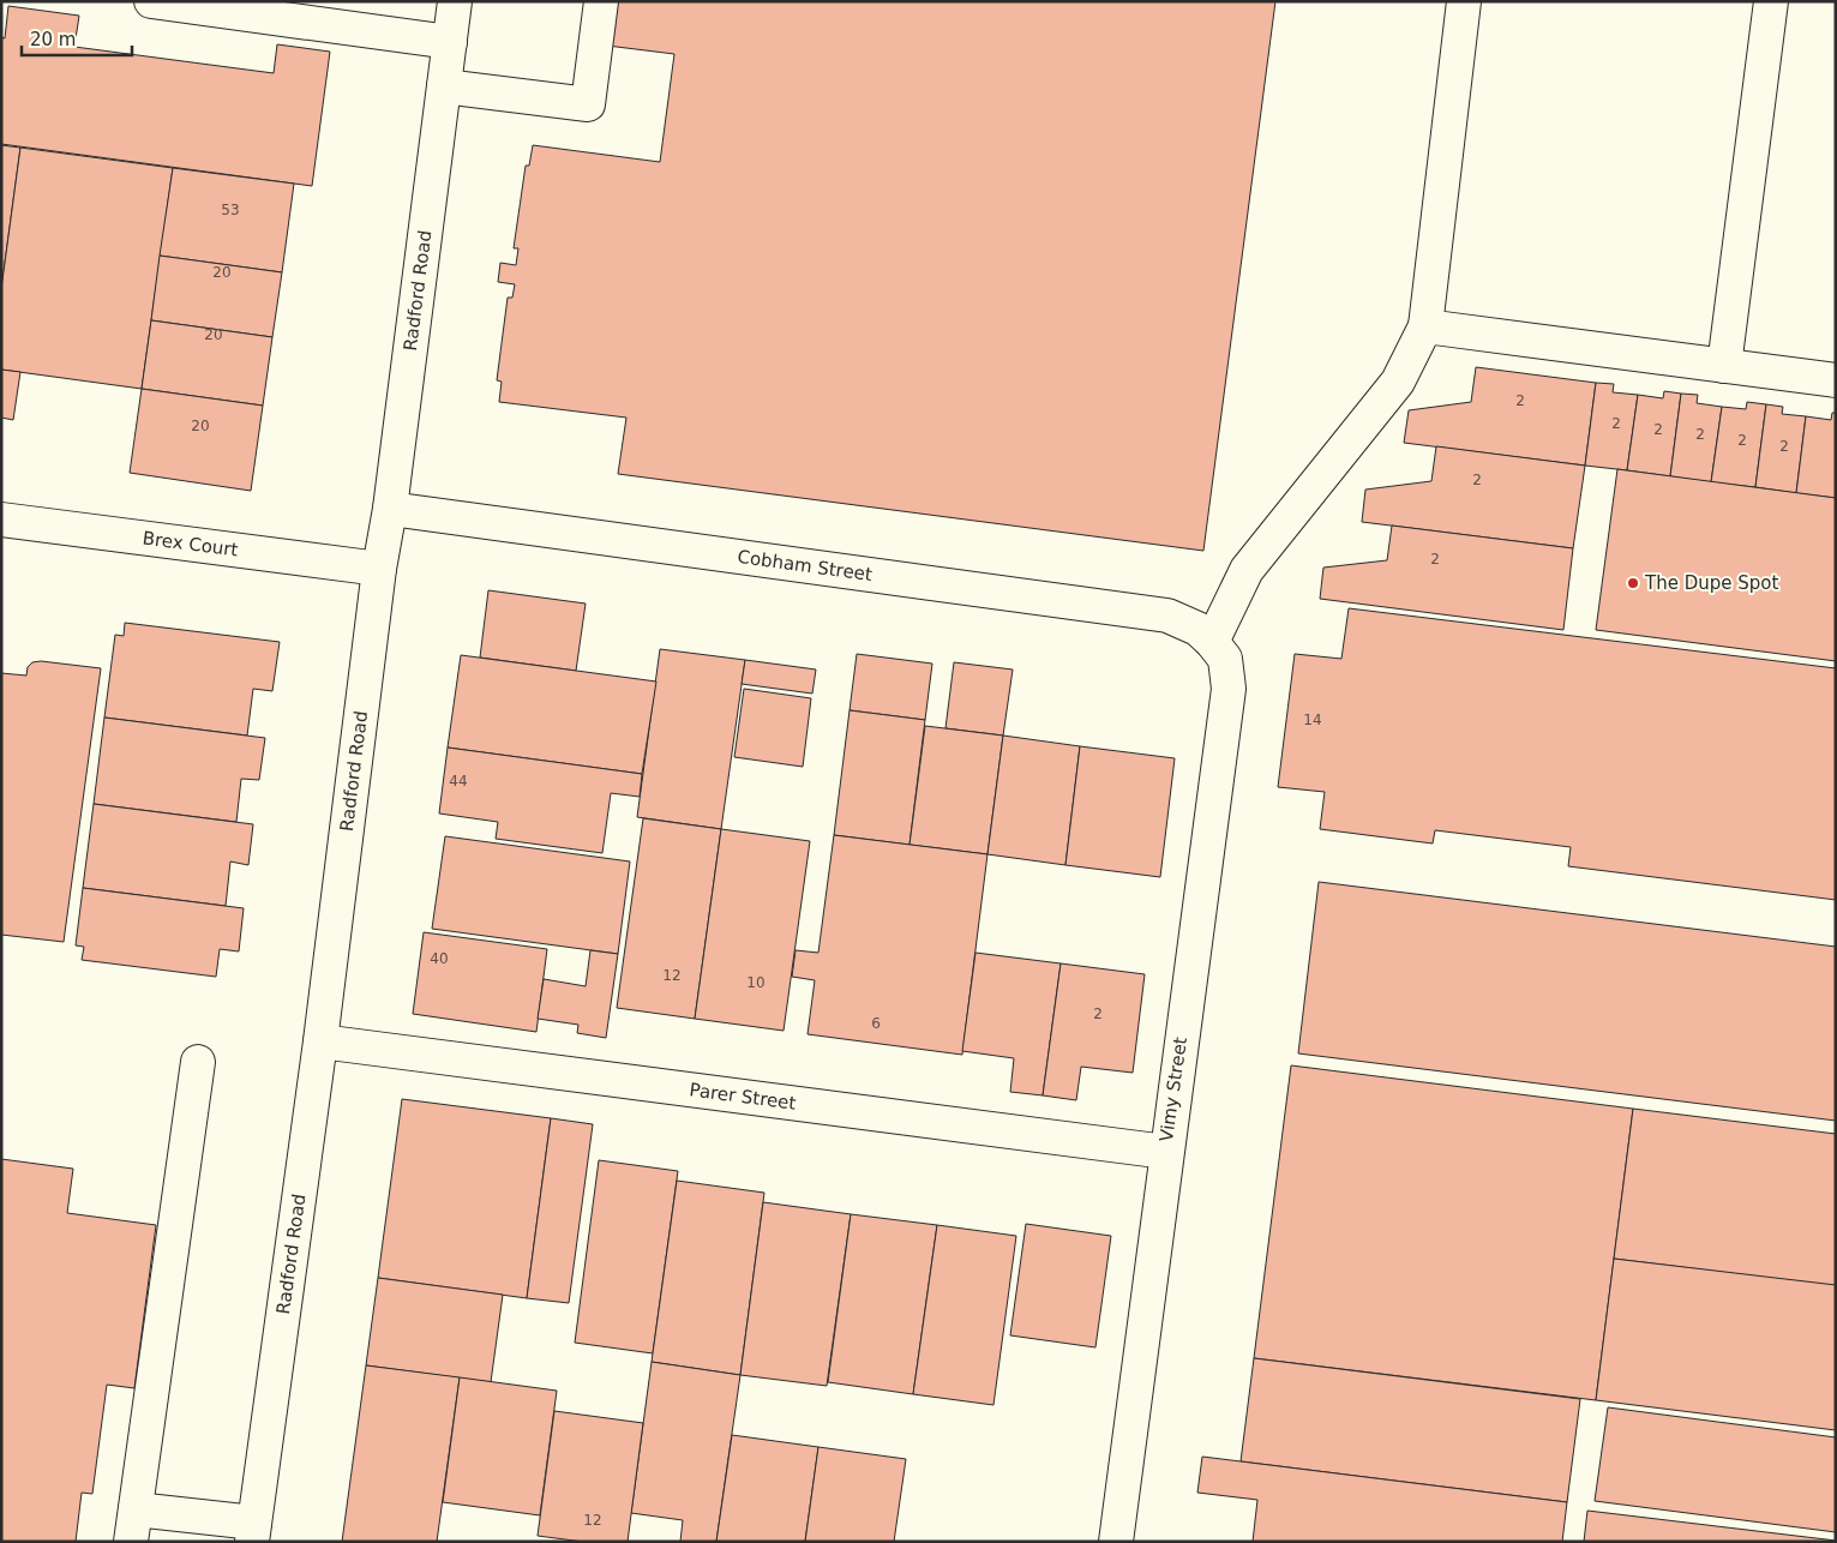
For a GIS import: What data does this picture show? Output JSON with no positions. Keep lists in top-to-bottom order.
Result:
{
  "streets": {
    "street": [
      "Radford Road",
      "Brex Court",
      "Cobham Street",
      "Vimy Street",
      "Parer Street"
    ]
  },
  "crossings": [
    ["Radford Road", "Brex Court"],
    ["Radford Road", "Cobham Street"],
    ["Radford Road", "Parer Street"],
    ["Cobham Street", "Vimy Street"],
    ["Vimy Street", "Parer Street"]
  ],
  "places": ["The Dupe Spot"],
  "house_numbers": [
    "53",
    "20",
    "20",
    "2",
    "2",
    "20",
    "2",
    "2",
    "2",
    "2",
    "2",
    "2",
    "14",
    "44",
    "40",
    "12",
    "10",
    "2",
    "6",
    "12"
  ],
  "scale_bar": "20 m"
}
